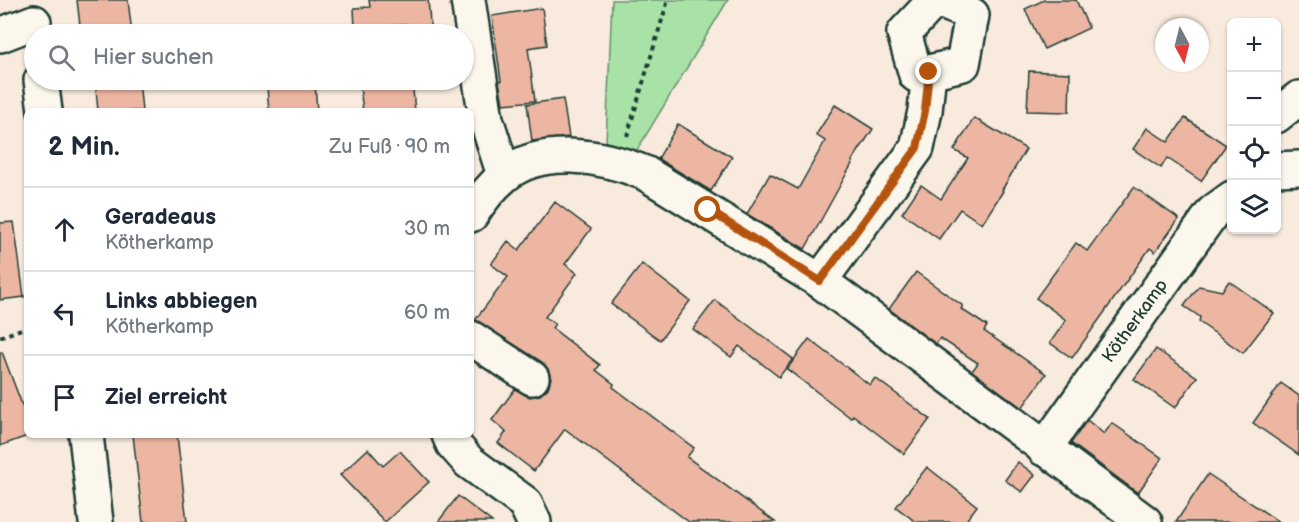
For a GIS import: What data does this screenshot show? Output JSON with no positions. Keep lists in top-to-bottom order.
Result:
{
  "streets": {
    "street": ["Kötherkamp"]
  },
  "north": "bottom",
  "page": {
    "map_buttons": ["+", "−"],
    "search": "Hier suchen",
    "heading": ["2 Min.", "Zu Fuß · 90 m"],
    "list": [
      ["Geradeaus", "Kötherkamp", "30 m"],
      ["Links abbiegen", "Kötherkamp", "60 m"],
      "Ziel erreicht"
    ]
  }
}
